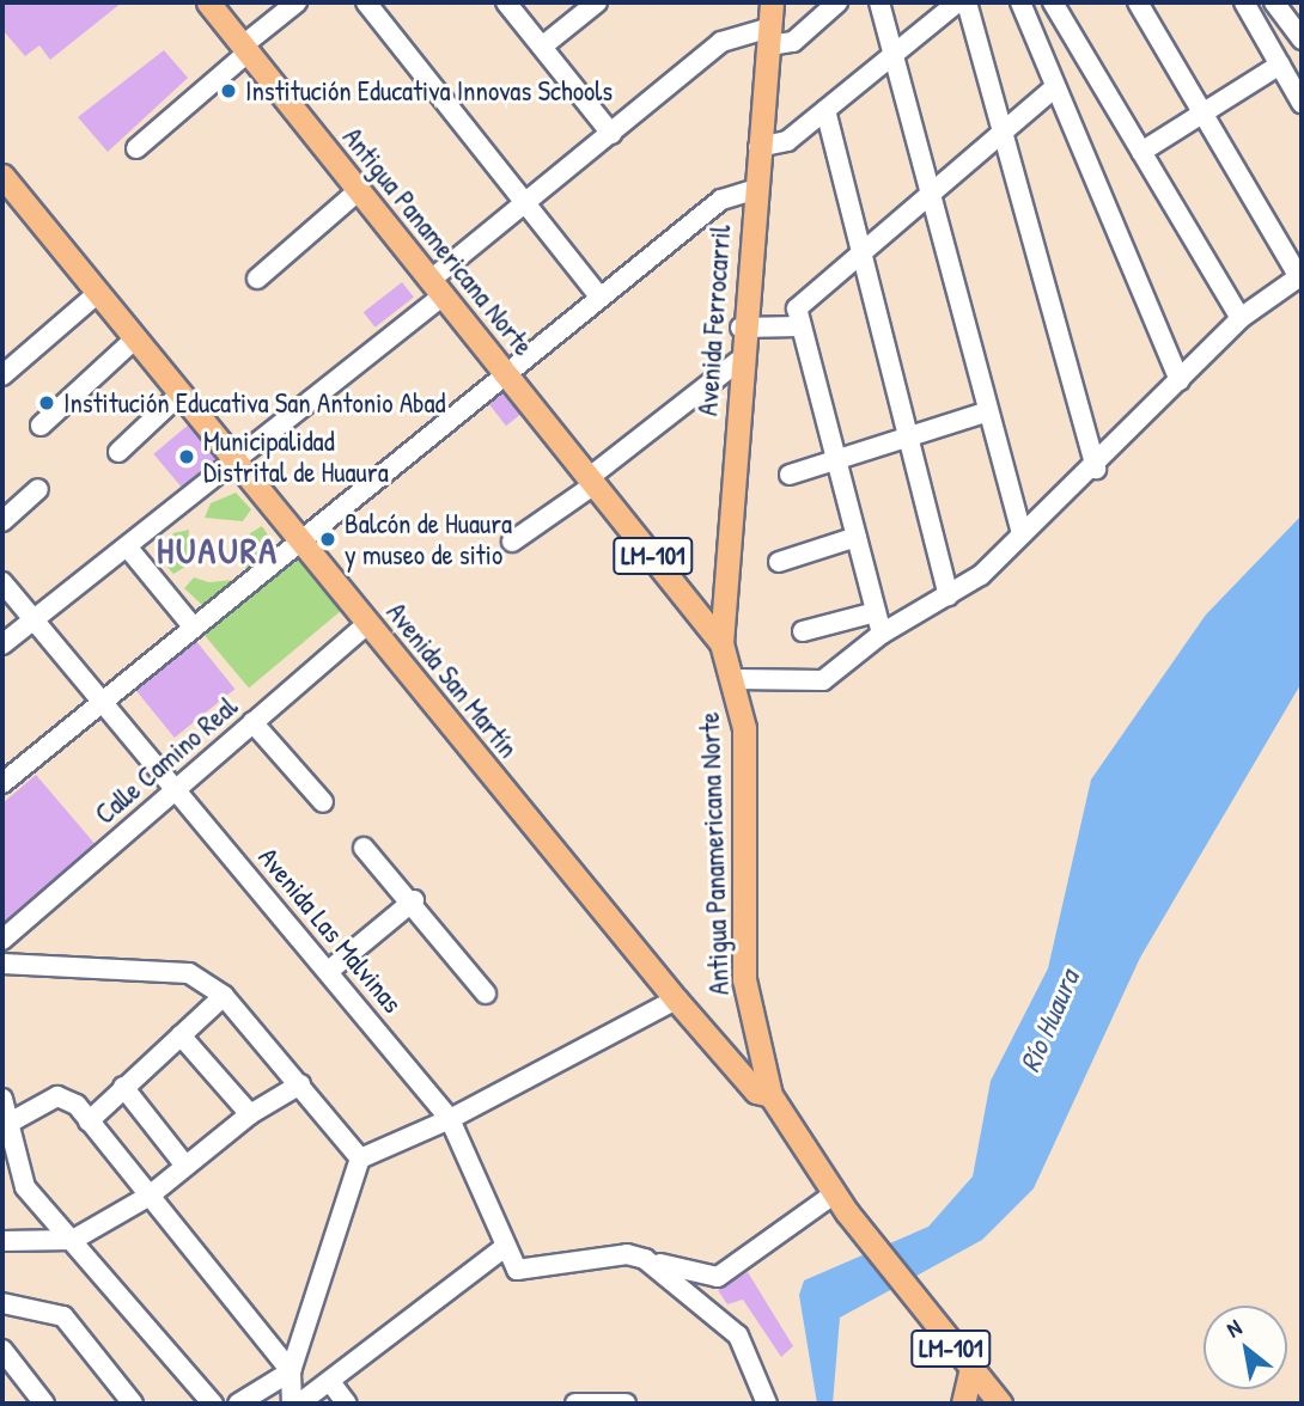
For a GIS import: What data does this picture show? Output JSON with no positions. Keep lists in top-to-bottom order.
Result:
{
  "streets": {
    "main road": [
      "Antigua Panamericana Norte",
      "Avenida Ferrocarril",
      "LM-101",
      "Avenida San Martín"
    ],
    "street": ["Calle Camino Real", "Avenida Las Malvinas"]
  },
  "crossings": [
    ["Antigua Panamericana Norte", "Avenida Ferrocarril"],
    ["Antigua Panamericana Norte", "Avenida San Martín"],
    ["Avenida San Martín", "Calle Camino Real"],
    ["Calle Camino Real", "Avenida Las Malvinas"]
  ],
  "districts": ["HUAURA"],
  "water": ["Río Huaura"],
  "places": [
    "Institución Educativa Innovas Schools",
    "Institución Educativa San Antonio Abad",
    "Municipalidad Distrital de Huaura",
    "Balcón de Huaura y museo de sitio"
  ],
  "north": "top left"
}
